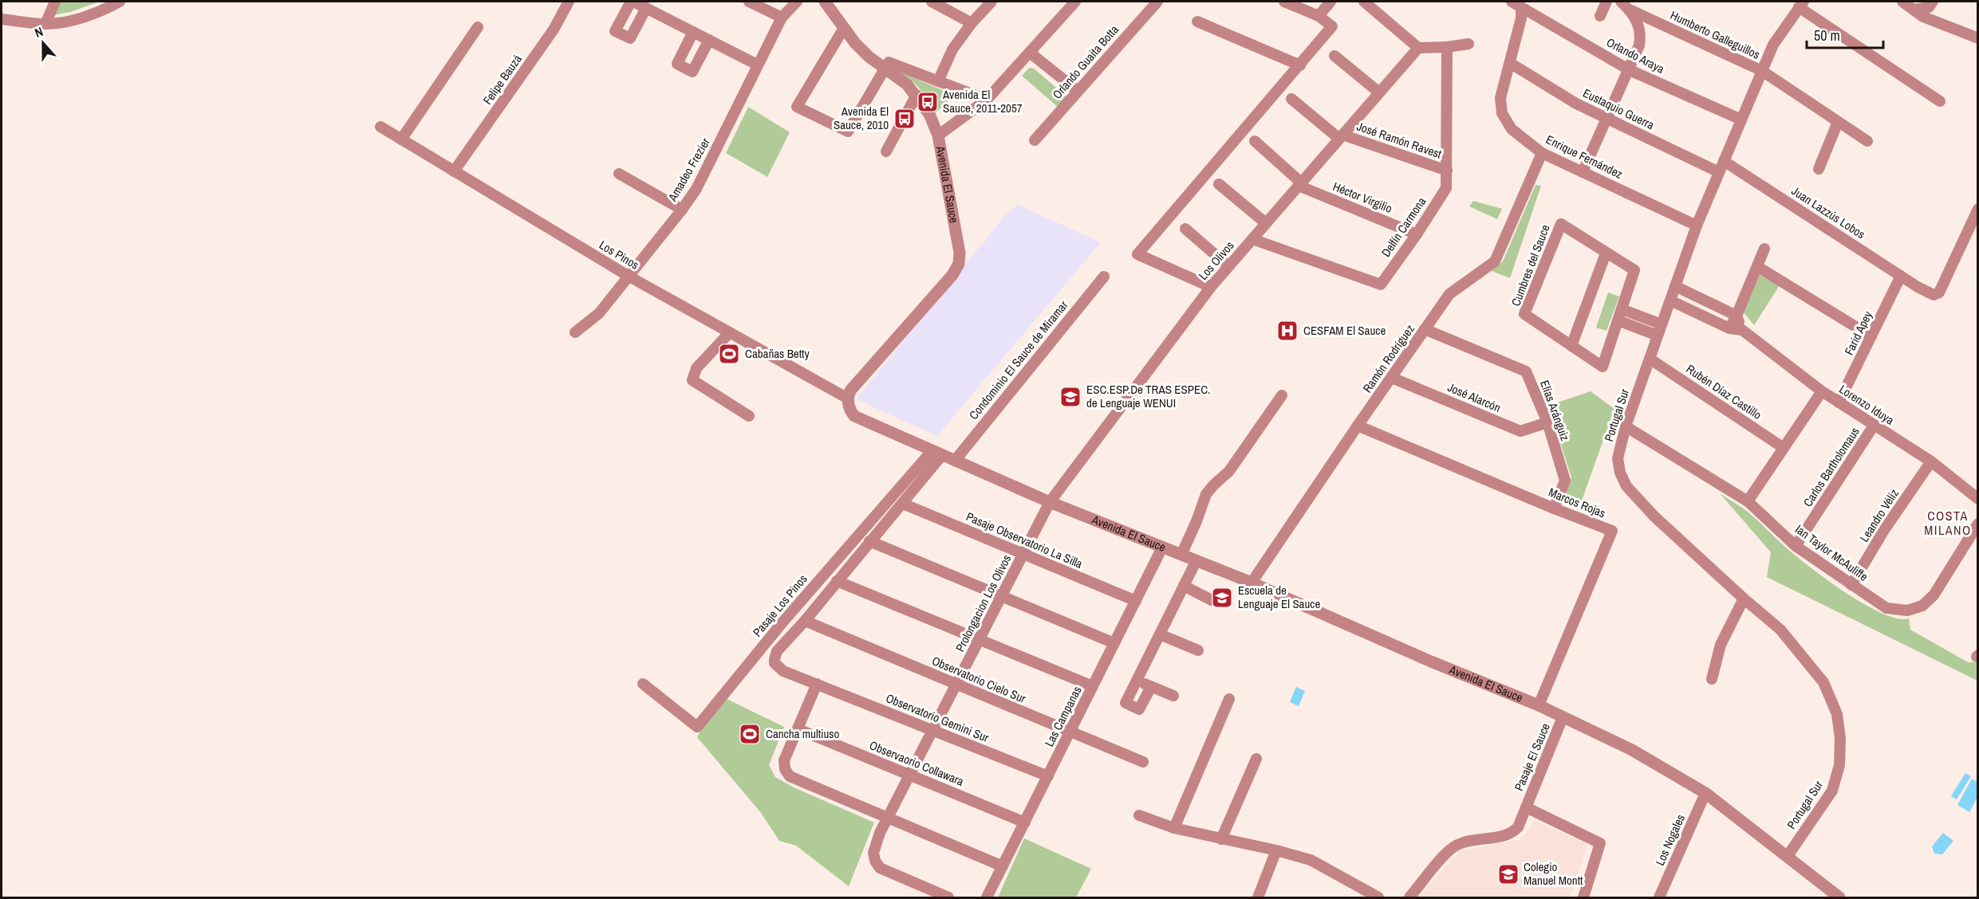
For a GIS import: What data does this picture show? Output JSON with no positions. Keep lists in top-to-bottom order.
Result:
{
  "streets": {
    "street": [
      "Humberto Galleguillos",
      "Orlando Araya",
      "Orlando Guaita Botta",
      "Felipe Bauzá",
      "Eustaquio Guerra",
      "José Ramón Ravest",
      "Enrique Fernández",
      "Amadeo Frezier",
      "Avenida El Sauce",
      "Héctor Virgilio",
      "Juan Lazzús Lobos",
      "Delfín Carmona",
      "Los Pinos",
      "Los Olivos",
      "Cumbres del Sauce",
      "Farid Apey",
      "Ramón Rodríguez",
      "Condominio El Sauce de Miramar",
      "Rubén Díaz Castillo",
      "José Alarcón",
      "Lorenzo Iduya",
      "Elías Aránguiz",
      "Portugal Sur",
      "Carlos Bartholomaus",
      "Marcos Rojas",
      "Leandro Véliz",
      "Pasaje Observatorio La Silla",
      "Ian Taylor McAuliffe",
      "Prolongacion Los Olivos",
      "Pasaje Los Pinos",
      "Observatorio Cielo Sur",
      "Las Campanas",
      "Observatorio Gemini Sur",
      "Pasaje El Sauce",
      "Observaorio Collawara",
      "Los Nogales"
    ]
  },
  "crossings": [
    ["Humberto Galleguillos", "Portugal Sur"],
    ["Orlando Araya", "Enrique Fernández"],
    ["Orlando Araya", "Portugal Sur"],
    ["Felipe Bauzá", "Los Pinos"],
    ["Eustaquio Guerra", "Enrique Fernández"],
    ["Eustaquio Guerra", "Portugal Sur"],
    ["José Ramón Ravest", "Delfín Carmona"],
    ["José Ramón Ravest", "Los Olivos"],
    ["Enrique Fernández", "Ramón Rodríguez"],
    ["Enrique Fernández", "Portugal Sur"],
    ["Amadeo Frezier", "Los Pinos"],
    ["Avenida El Sauce", "Los Pinos"],
    ["Avenida El Sauce", "Los Olivos"],
    ["Avenida El Sauce", "Ramón Rodríguez"],
    ["Avenida El Sauce", "Condominio El Sauce de Miramar"],
    ["Avenida El Sauce", "Portugal Sur"],
    ["Avenida El Sauce", "Marcos Rojas"],
    ["Avenida El Sauce", "Prolongacion Los Olivos"],
    ["Avenida El Sauce", "Pasaje Los Pinos"],
    ["Avenida El Sauce", "Las Campanas"],
    ["Avenida El Sauce", "Observatorio Gemini Sur"],
    ["Avenida El Sauce", "Pasaje El Sauce"],
    ["Avenida El Sauce", "Los Nogales"],
    ["Héctor Virgilio", "Delfín Carmona"],
    ["Héctor Virgilio", "Los Olivos"],
    ["Juan Lazzús Lobos", "Farid Apey"],
    ["Juan Lazzús Lobos", "Portugal Sur"],
    ["Delfín Carmona", "Los Olivos"],
    ["Los Olivos", "Prolongacion Los Olivos"],
    ["Farid Apey", "Lorenzo Iduya"],
    ["Ramón Rodríguez", "José Alarcón"],
    ["Ramón Rodríguez", "Elías Aránguiz"],
    ["Ramón Rodríguez", "Marcos Rojas"],
    ["Rubén Díaz Castillo", "Portugal Sur"],
    ["José Alarcón", "Elías Aránguiz"],
    ["Lorenzo Iduya", "Carlos Bartholomaus"],
    ["Lorenzo Iduya", "Leandro Véliz"],
    ["Elías Aránguiz", "Marcos Rojas"],
    ["Portugal Sur", "Ian Taylor McAuliffe"],
    ["Carlos Bartholomaus", "Ian Taylor McAuliffe"],
    ["Leandro Véliz", "Ian Taylor McAuliffe"],
    ["Pasaje Observatorio La Silla", "Prolongacion Los Olivos"],
    ["Pasaje Observatorio La Silla", "Las Campanas"],
    ["Pasaje Observatorio La Silla", "Observatorio Gemini Sur"],
    ["Prolongacion Los Olivos", "Observatorio Cielo Sur"],
    ["Prolongacion Los Olivos", "Observatorio Gemini Sur"],
    ["Prolongacion Los Olivos", "Observaorio Collawara"],
    ["Pasaje Los Pinos", "Observatorio Gemini Sur"],
    ["Observatorio Cielo Sur", "Las Campanas"],
    ["Observatorio Cielo Sur", "Observatorio Gemini Sur"],
    ["Las Campanas", "Observatorio Gemini Sur"],
    ["Las Campanas", "Observaorio Collawara"]
  ],
  "districts": ["COSTA MILANO"],
  "places": {
    "bus stop": ["Avenida El Sauce, 2011-2057", "Avenida El Sauce, 2010"],
    "hospital": ["CESFAM El Sauce"],
    "sports": ["Cabañas Betty", "Cancha multiuso"],
    "school or university": ["ESC.ESP.De TRAS ESPEC. de Lenguaje WENUI", "Escuela de Lenguaje El Sauce", "Colegio Manuel Montt"]
  },
  "scale_bar": "50 m",
  "north": "top"
}
